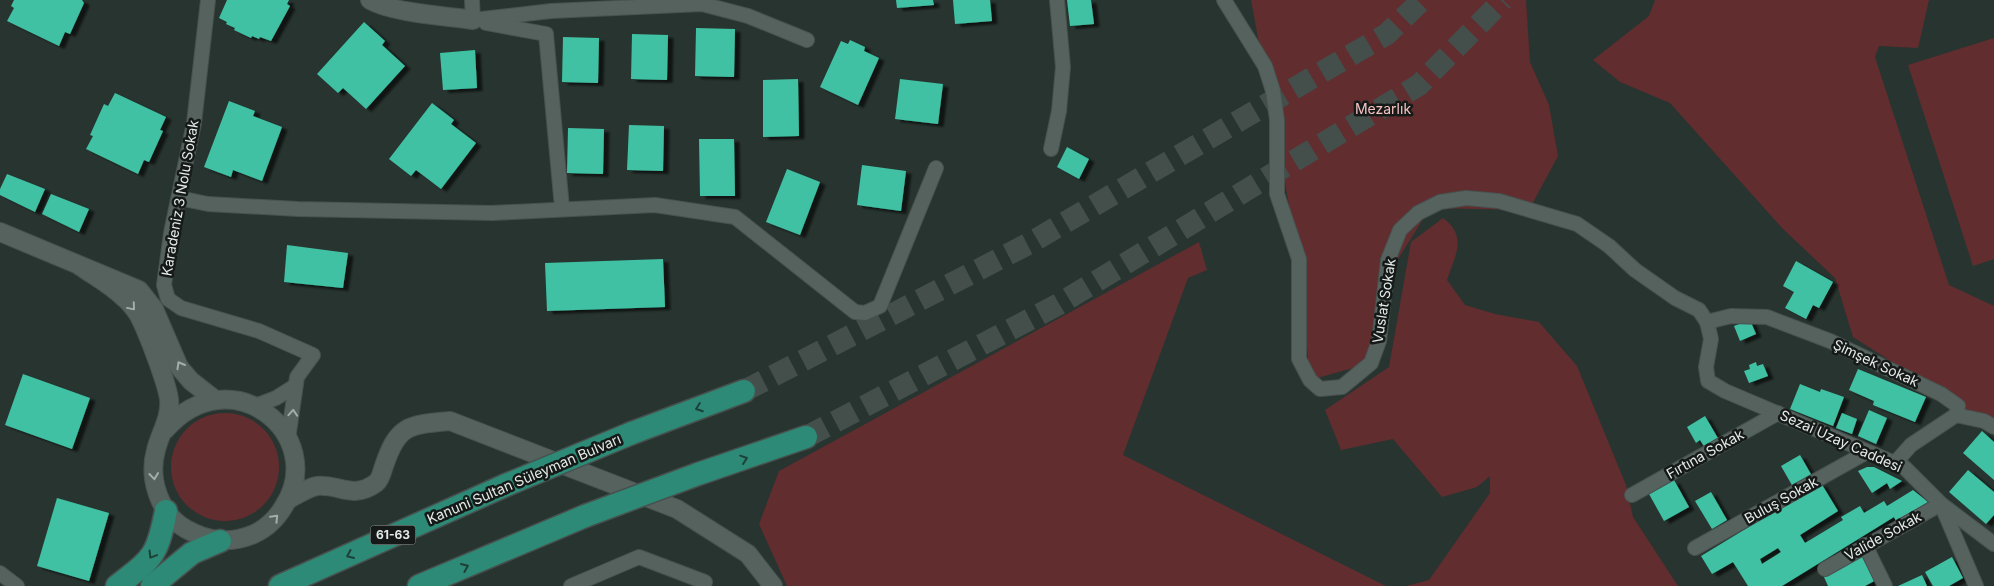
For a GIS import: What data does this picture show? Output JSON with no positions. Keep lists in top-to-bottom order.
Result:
{
  "streets": {
    "main road": ["Kanuni Sultan Süleyman Bulvarı", "61-63"],
    "street": [
      "Karadeniz 3 Nolu Sokak",
      "Vuslat Sokak",
      "Şimşek Sokak",
      "Sezai Uzay Caddesi",
      "Fırtına Sokak",
      "Buluş Sokak",
      "Valide Sokak"
    ]
  },
  "crossings": [
    ["Vuslat Sokak", "Şimşek Sokak"],
    ["Vuslat Sokak", "Sezai Uzay Caddesi"],
    ["Şimşek Sokak", "Sezai Uzay Caddesi"],
    ["Sezai Uzay Caddesi", "Fırtına Sokak"],
    ["Sezai Uzay Caddesi", "Buluş Sokak"],
    ["Sezai Uzay Caddesi", "Valide Sokak"]
  ],
  "parks": ["Mezarlık"]
}
